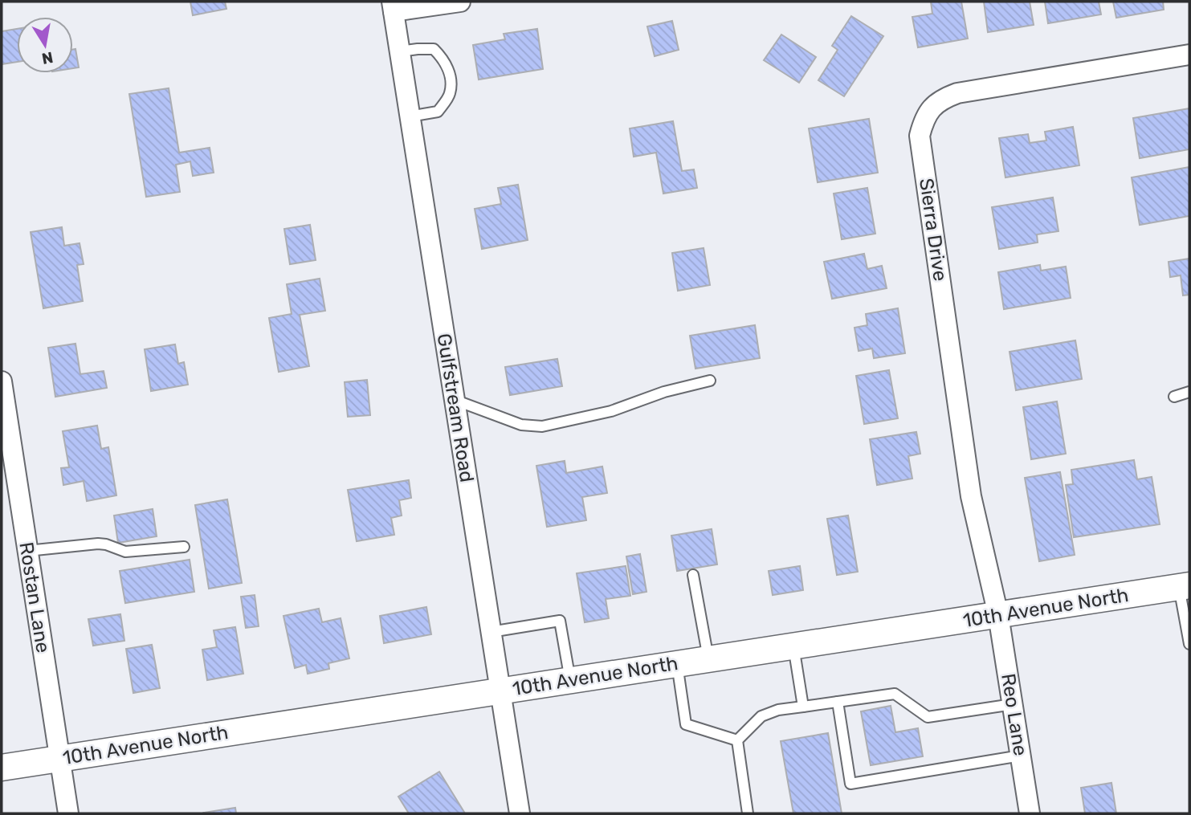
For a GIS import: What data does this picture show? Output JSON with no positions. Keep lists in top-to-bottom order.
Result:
{
  "streets": {
    "street": [
      "Sierra Drive",
      "Gulfstream Road",
      "Rostan Lane",
      "10th Avenue North",
      "Reo Lane"
    ]
  },
  "crossings": [
    ["Sierra Drive", "10th Avenue North"],
    ["Sierra Drive", "Reo Lane"],
    ["Gulfstream Road", "10th Avenue North"],
    ["Rostan Lane", "10th Avenue North"],
    ["10th Avenue North", "Reo Lane"]
  ],
  "north": "bottom"
}
